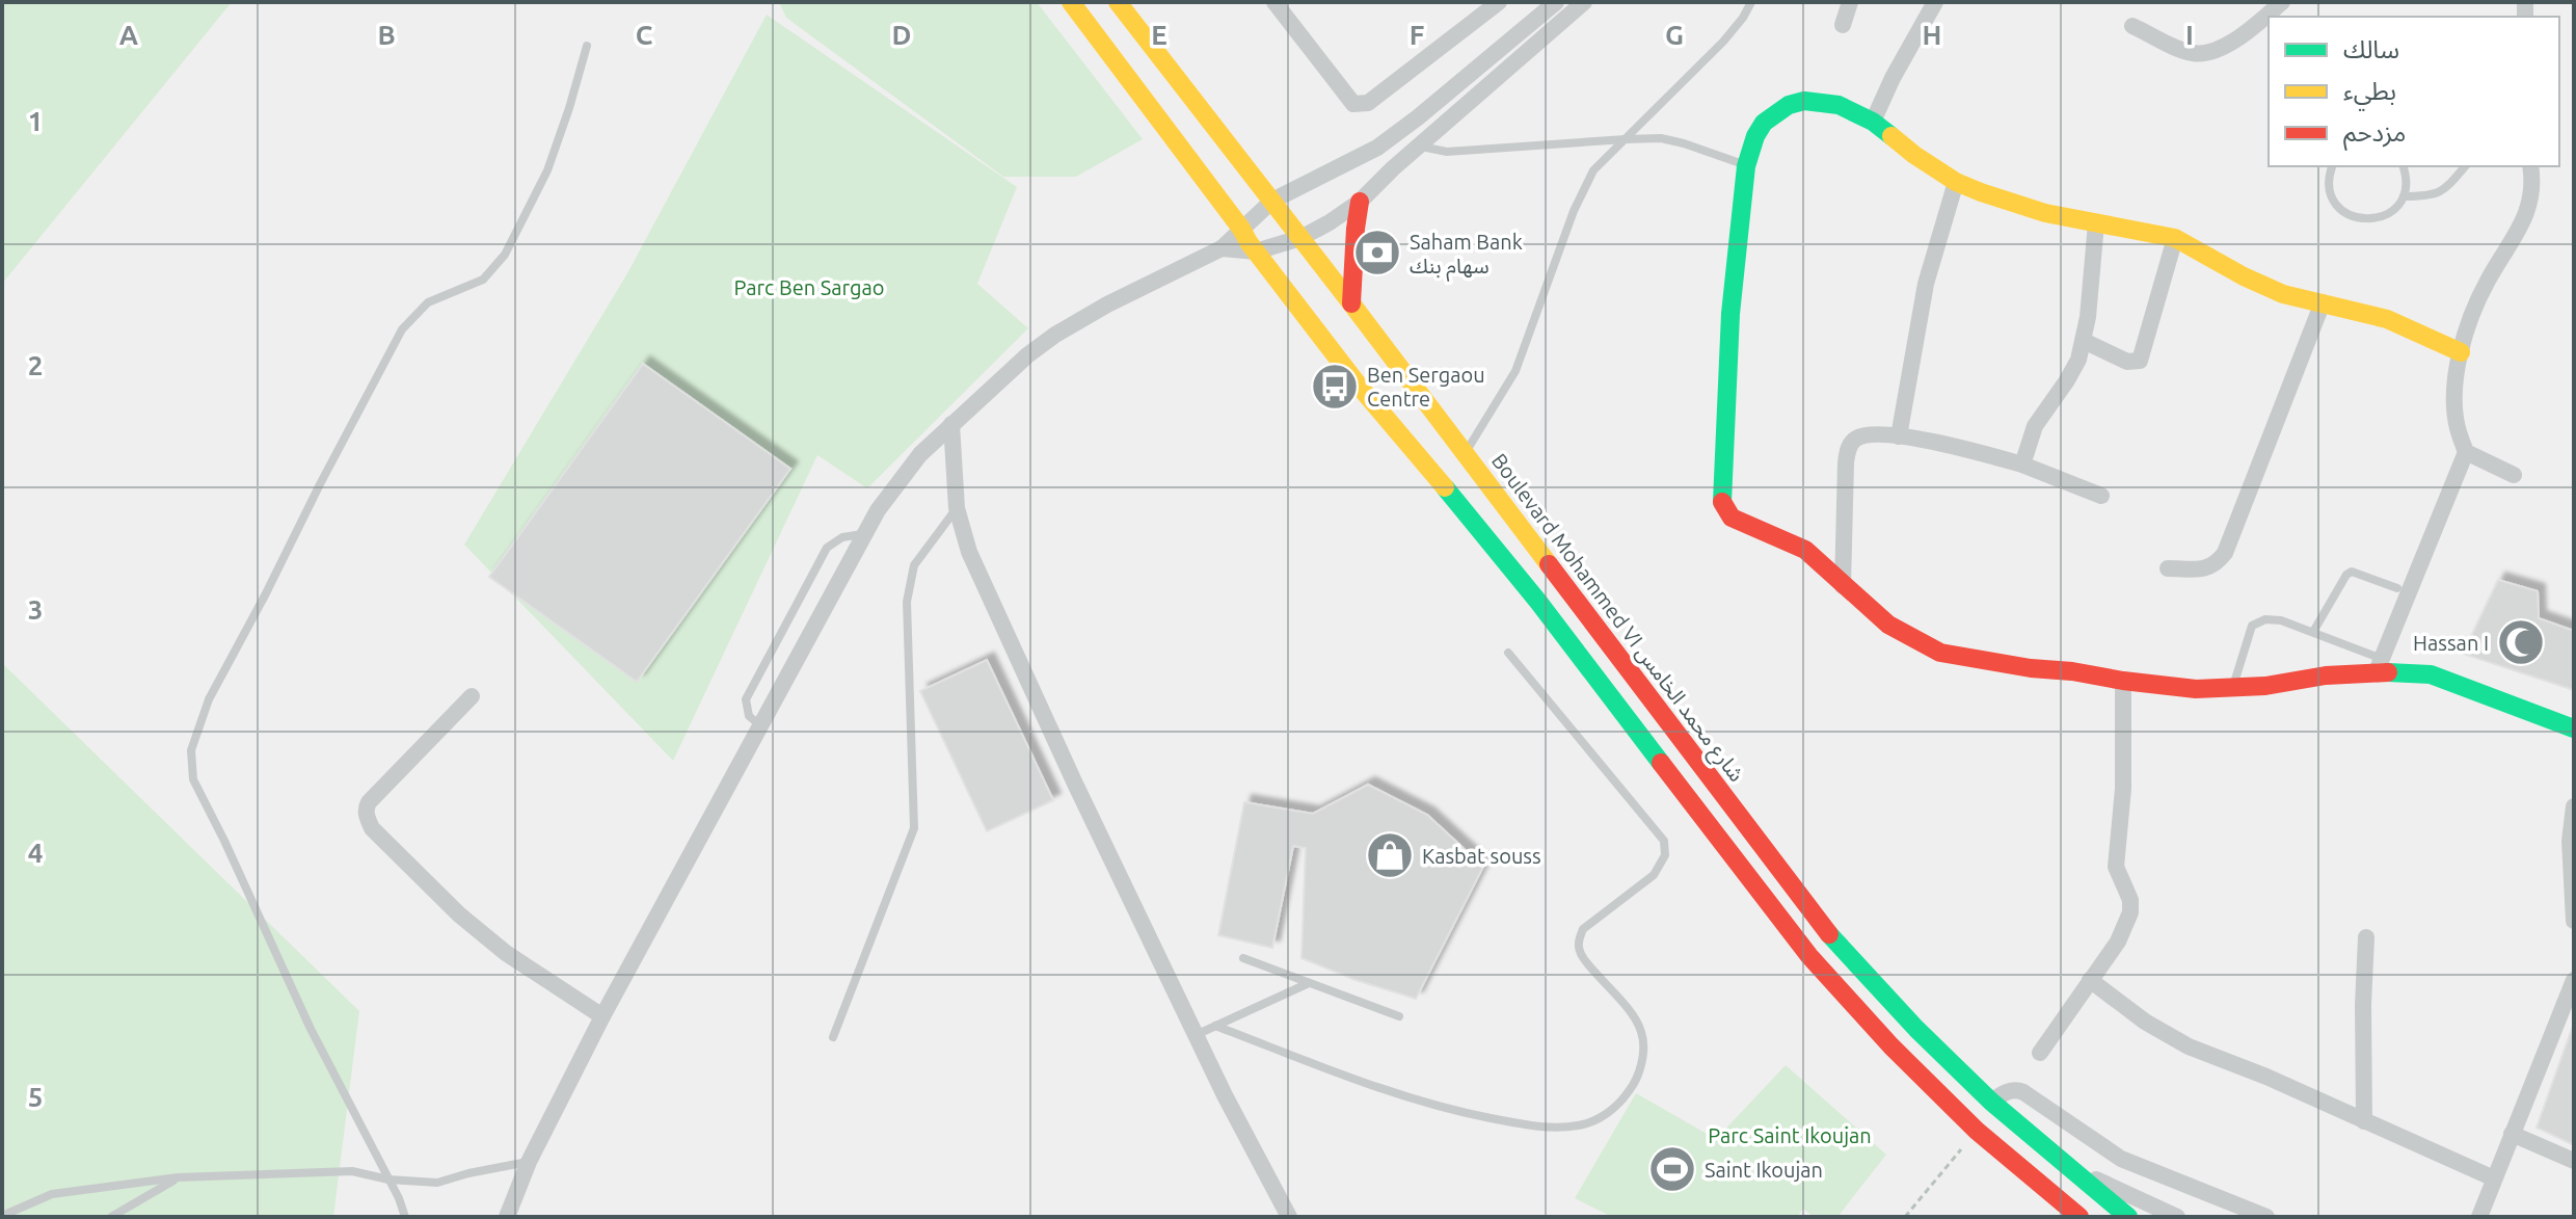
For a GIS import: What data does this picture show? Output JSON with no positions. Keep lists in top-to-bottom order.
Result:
{
  "streets": {
    "main road": ["Boulevard Mohammed VI شارع محمد الخامس"]
  },
  "parks": ["Parc Ben Sargao", "Parc Saint Ikoujan"],
  "places": {
    "bank": ["Saham Bank سهام بنك"],
    "bus stop": ["Ben Sergaou Centre"],
    "mosque": ["Hassan I"],
    "shop": ["Kasbat souss"],
    "sports": ["Saint Ikoujan"]
  },
  "legend": ["سالك", "بطيء", "مزدحم"],
  "grid": {
    "columns": [
      "A",
      "B",
      "C",
      "D",
      "E",
      "F",
      "G",
      "H",
      "I"
    ],
    "rows": [
      "1",
      "2",
      "3",
      "4",
      "5"
    ]
  }
}
